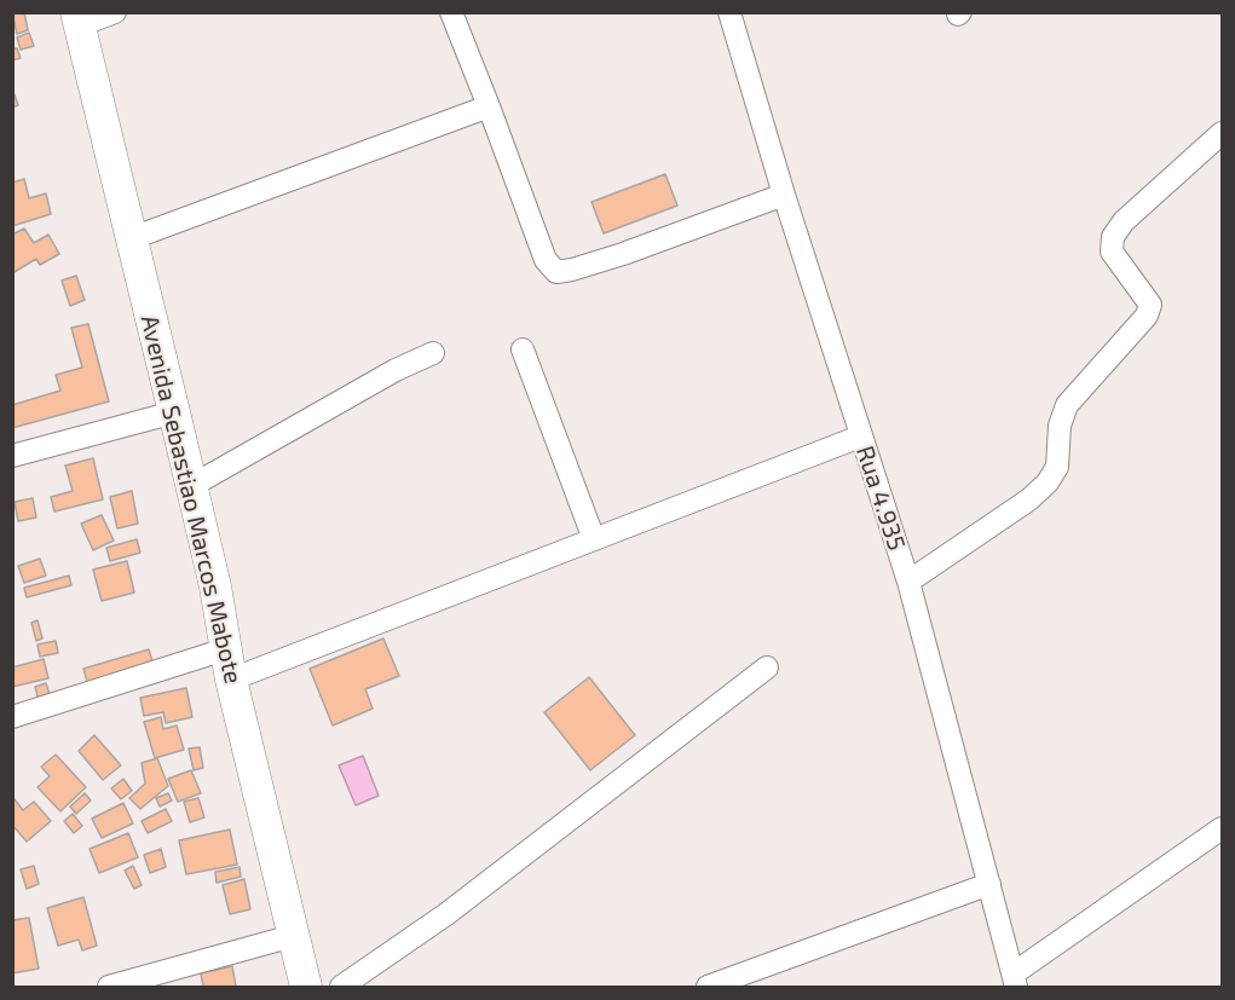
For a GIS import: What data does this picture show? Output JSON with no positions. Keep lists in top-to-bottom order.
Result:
{
  "streets": {
    "main road": ["Avenida Sebastiao Marcos Mabote"],
    "street": ["Rua 4.935"]
  }
}
